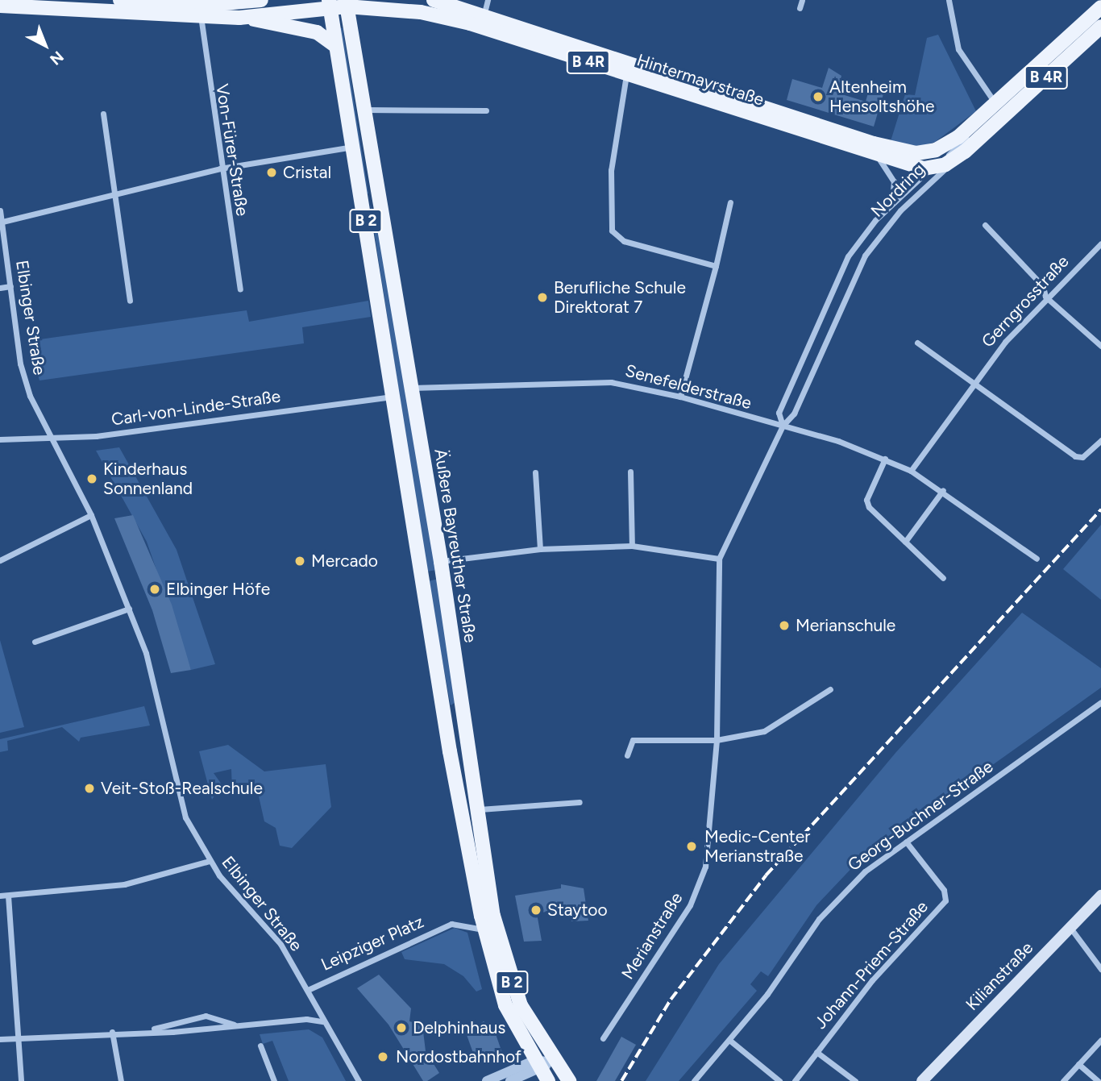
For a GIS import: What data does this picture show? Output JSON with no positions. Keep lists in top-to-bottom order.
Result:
{
  "streets": {
    "main road": [
      "B 4R",
      "Hintermayrstraße",
      "Nordring",
      "B 2",
      "Äußere Bayreuther Straße",
      "Kilianstraße"
    ],
    "street": [
      "Von-Fürer-Straße",
      "Gerngrosstraße",
      "Elbinger Straße",
      "Senefelderstraße",
      "Carl-von-Linde-Straße",
      "Georg-Buchner-Straße",
      "Merianstraße",
      "Leipziger Platz",
      "Johann-Priem-Straße"
    ]
  },
  "crossings": [
    ["B 4R", "Hintermayrstraße"],
    ["B 4R", "Von-Fürer-Straße"],
    ["B 4R", "B 2"],
    ["Hintermayrstraße", "Nordring"],
    ["Hintermayrstraße", "B 2"],
    ["Hintermayrstraße", "Äußere Bayreuther Straße"],
    ["Nordring", "Senefelderstraße"],
    ["Nordring", "Merianstraße"],
    ["B 2", "Carl-von-Linde-Straße"],
    ["B 2", "Leipziger Platz"],
    ["Gerngrosstraße", "Senefelderstraße"],
    ["Elbinger Straße", "Carl-von-Linde-Straße"],
    ["Elbinger Straße", "Leipziger Platz"],
    ["Senefelderstraße", "Äußere Bayreuther Straße"],
    ["Georg-Buchner-Straße", "Johann-Priem-Straße"]
  ],
  "places": [
    "Altenheim Hensoltshöhe",
    "Cristal",
    "Berufliche Schule Direktorat 7",
    "Kinderhaus Sonnenland",
    "Mercado",
    "Elbinger Höfe",
    "Merianschule",
    "Veit-Stoß-Realschule",
    "Medic-Center Merianstraße",
    "Staytoo",
    "Delphinhaus",
    "Nordostbahnhof"
  ],
  "north": "bottom right"
}
